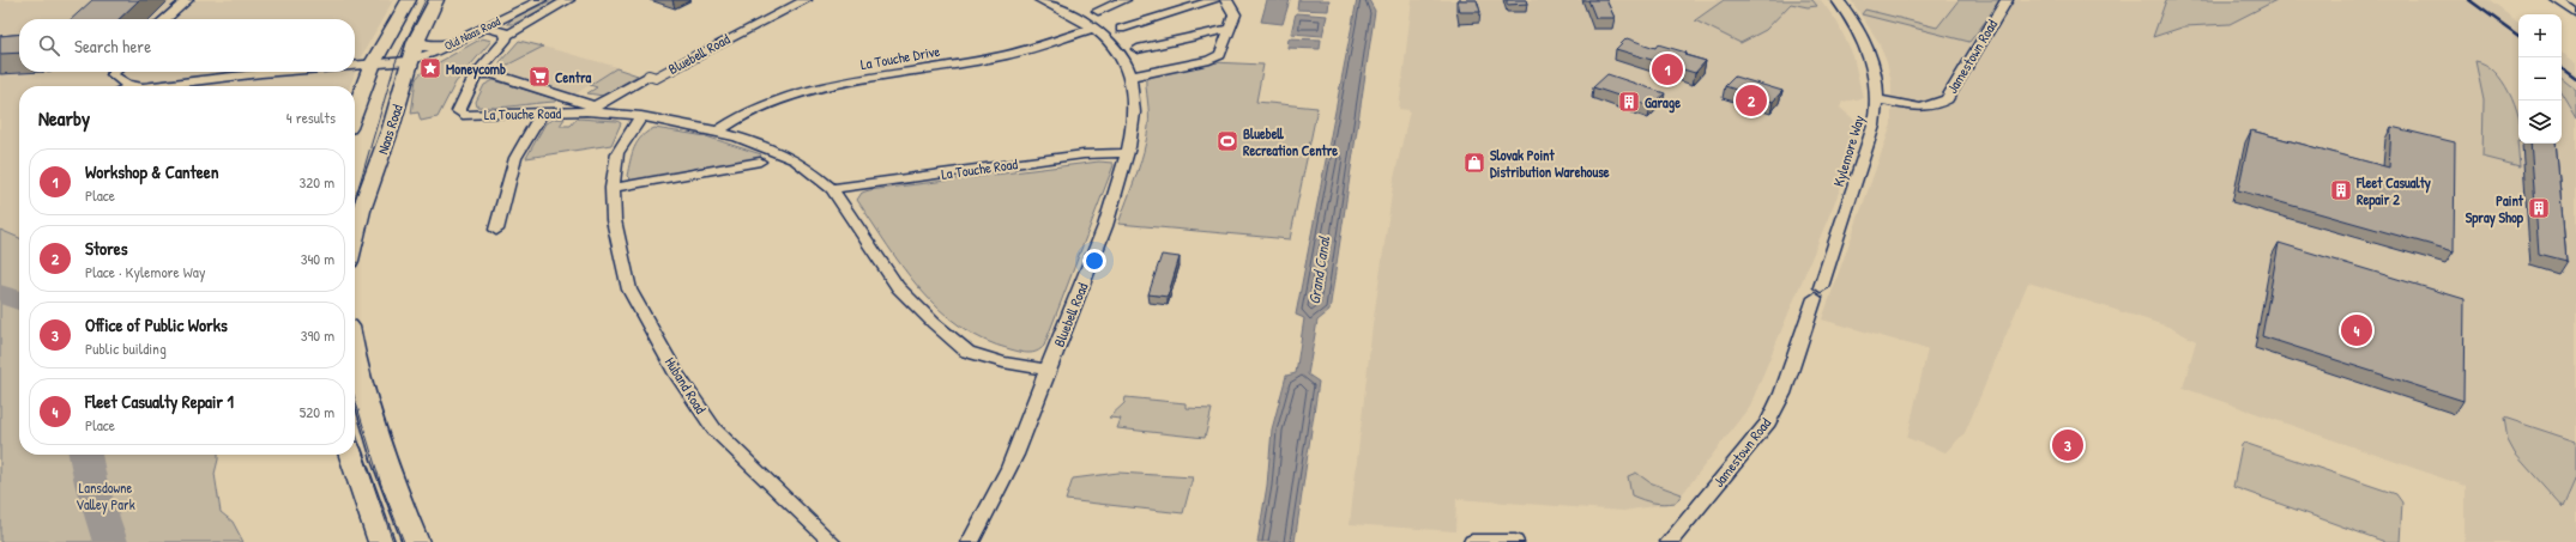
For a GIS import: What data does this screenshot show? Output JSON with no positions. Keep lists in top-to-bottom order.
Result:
{
  "streets": {
    "main road": ["Naas Road"],
    "street": [
      "Old Naas Road",
      "Bluebell Road",
      "Jamestown Road",
      "La Touche Drive",
      "La Touche Road",
      "Kylemore Way",
      "Huband Road"
    ]
  },
  "crossings": [
    ["Old Naas Road", "Naas Road"],
    ["Bluebell Road", "La Touche Drive"],
    ["Bluebell Road", "La Touche Road"],
    ["Jamestown Road", "Kylemore Way"],
    ["La Touche Drive", "La Touche Road"],
    ["La Touche Road", "Huband Road"]
  ],
  "water": ["Grand Canal"],
  "parks": ["Lansdowne Valley Park"],
  "places": {
    "place": ["Moneycomb"],
    "supermarket": ["Centra"],
    "building": ["Garage", "Fleet Casualty Repair 2", "Paint Spray Shop"],
    "sports": ["Bluebell Recreation Centre"],
    "shop": ["Slovak Point Distribution Warehouse"]
  },
  "page": {
    "map_buttons": ["+", "−"],
    "search": "Search here",
    "pins": [
      "1",
      "2",
      "4",
      "3"
    ],
    "heading": ["Nearby", "4 results"],
    "list": [
      {
        "mark": "1",
        "name": "Workshop & Canteen",
        "note": "Place",
        "value": "320 m"
      },
      {
        "mark": "2",
        "name": "Stores",
        "note": "Place · Kylemore Way",
        "value": "340 m"
      },
      {
        "mark": "3",
        "name": "Office of Public Works",
        "note": "Public building",
        "value": "390 m"
      },
      {
        "mark": "4",
        "name": "Fleet Casualty Repair 1",
        "note": "Place",
        "value": "520 m"
      }
    ]
  }
}
